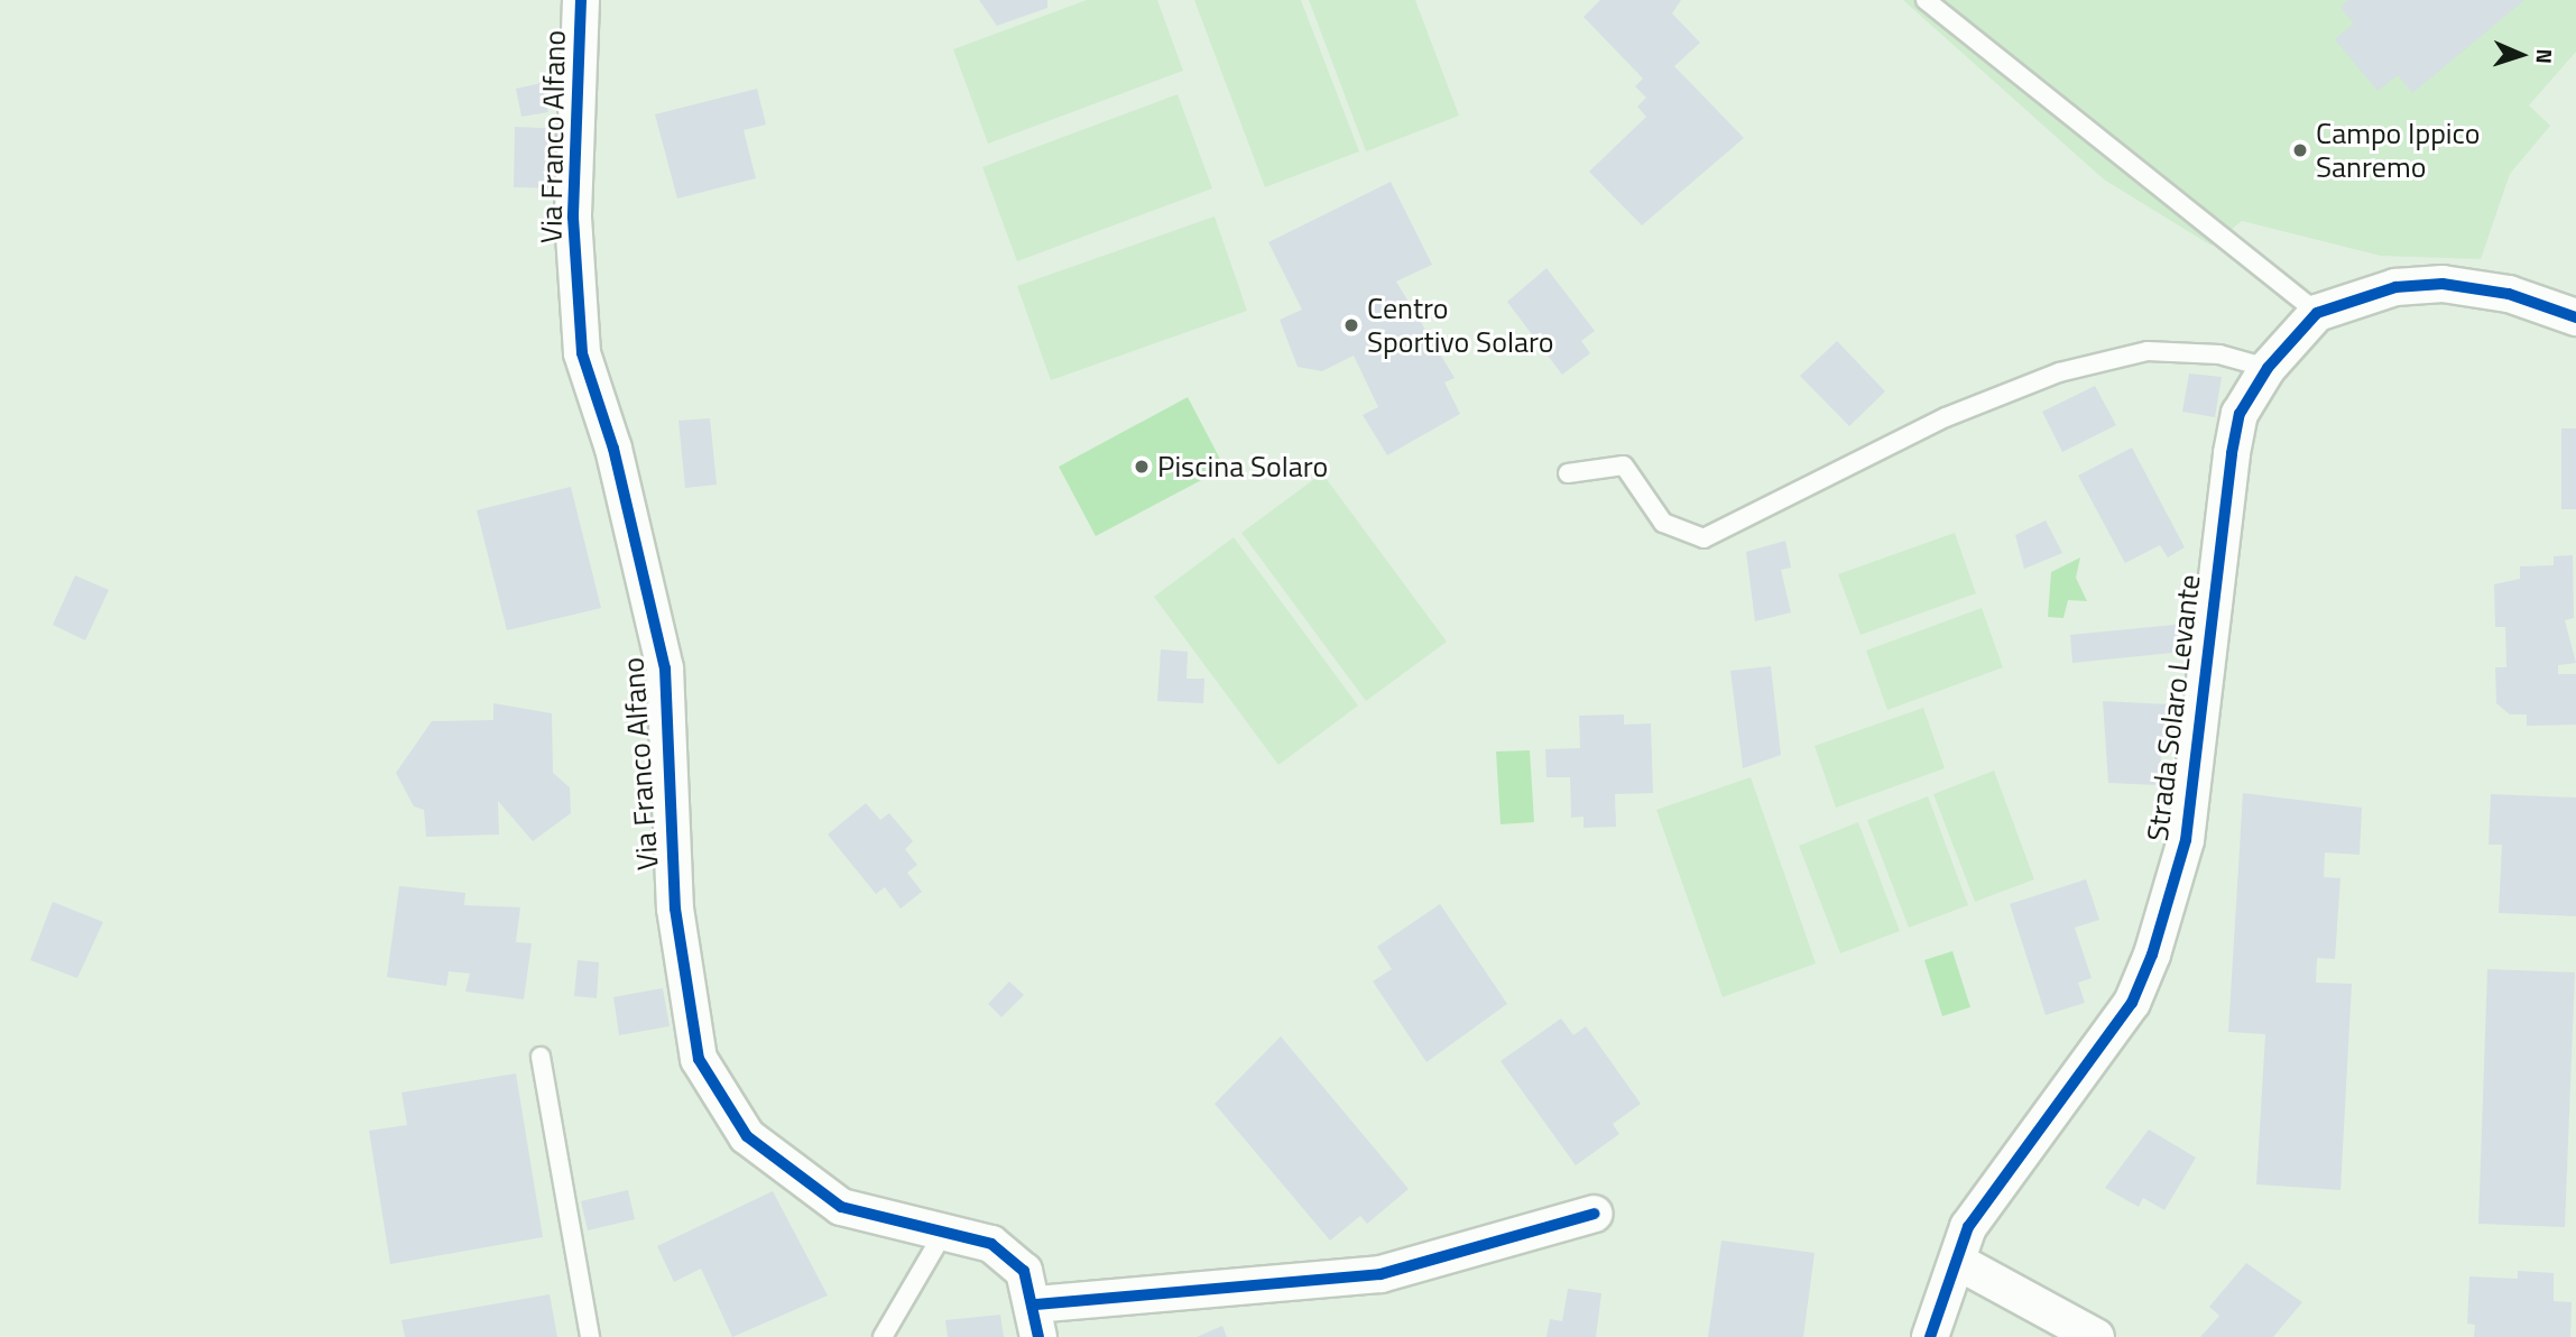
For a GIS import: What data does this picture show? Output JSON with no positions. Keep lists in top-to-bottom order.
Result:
{
  "streets": {
    "street": ["Via Franco Alfano", "Strada Solaro Levante"]
  },
  "places": ["Campo Ippico Sanremo", "Centro Sportivo Solaro", "Piscina Solaro"],
  "north": "right"
}
